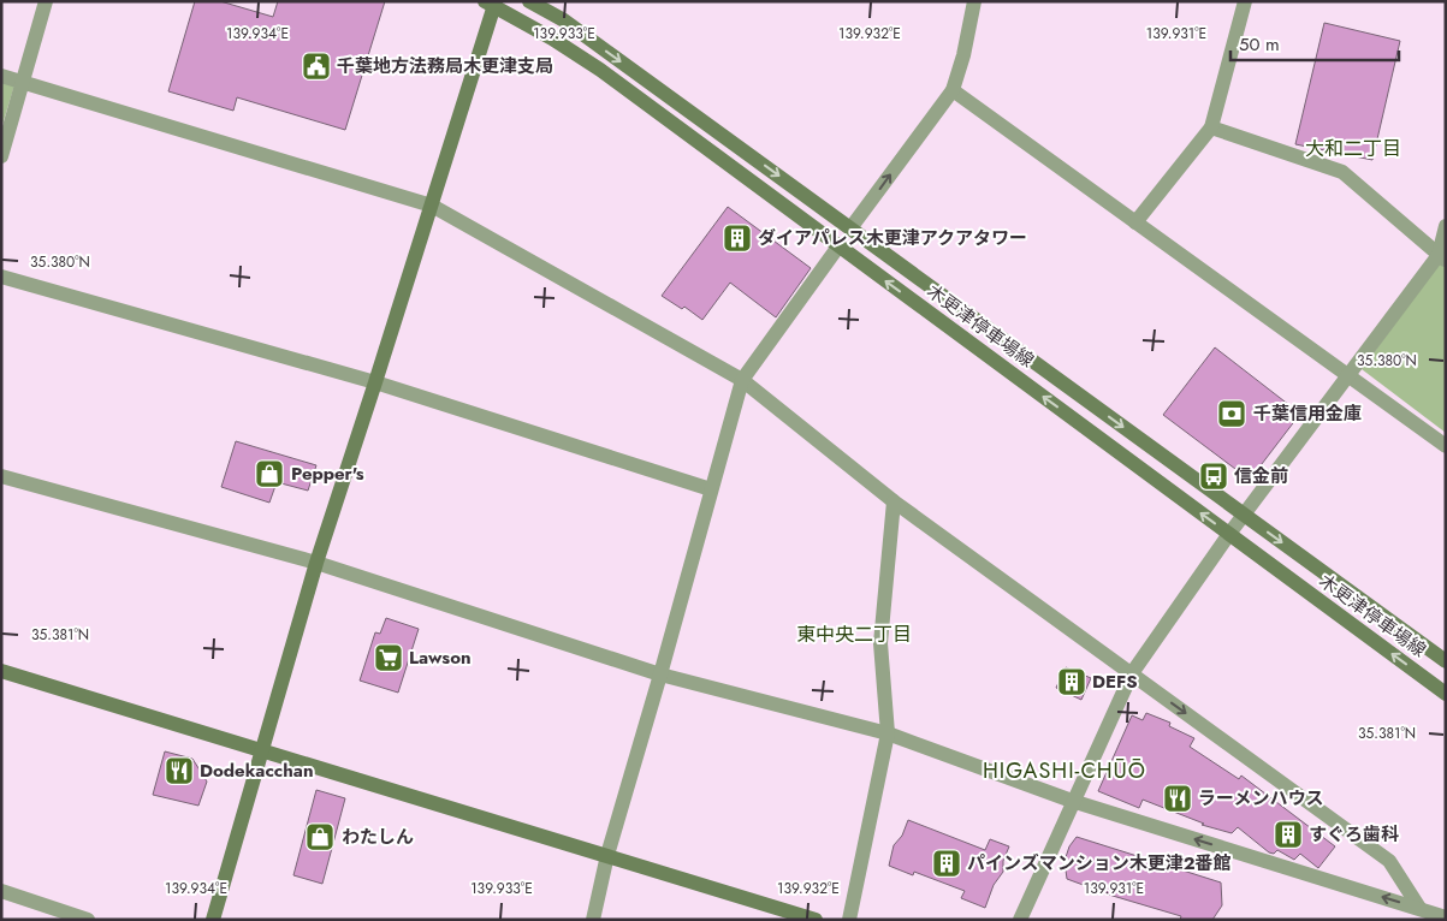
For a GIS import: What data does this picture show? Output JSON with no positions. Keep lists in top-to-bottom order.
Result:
{
  "streets": {
    "main road": ["木更津停車場線"]
  },
  "districts": ["大和二丁目", "東中央二丁目", "HIGASHI-CHŪŌ"],
  "places": {
    "public building": ["千葉地方法務局木更津支局"],
    "building": [
      "ダイアパレス木更津アクアタワー",
      "DEFS",
      "すぐろ歯科",
      "パインズマンション木更津2番館"
    ],
    "bank": ["千葉信用金庫"],
    "shop": ["Pepper's", "わたしん"],
    "bus stop": ["信金前"],
    "supermarket": ["Lawson"],
    "restaurant": ["Dodekacchan", "ラーメンハウス"]
  },
  "scale_bar": "50 m",
  "coordinates": [
    "139.934°E",
    "139.933°E",
    "139.932°E",
    "139.931°E",
    "35.380°N",
    "35.381°N"
  ]
}
